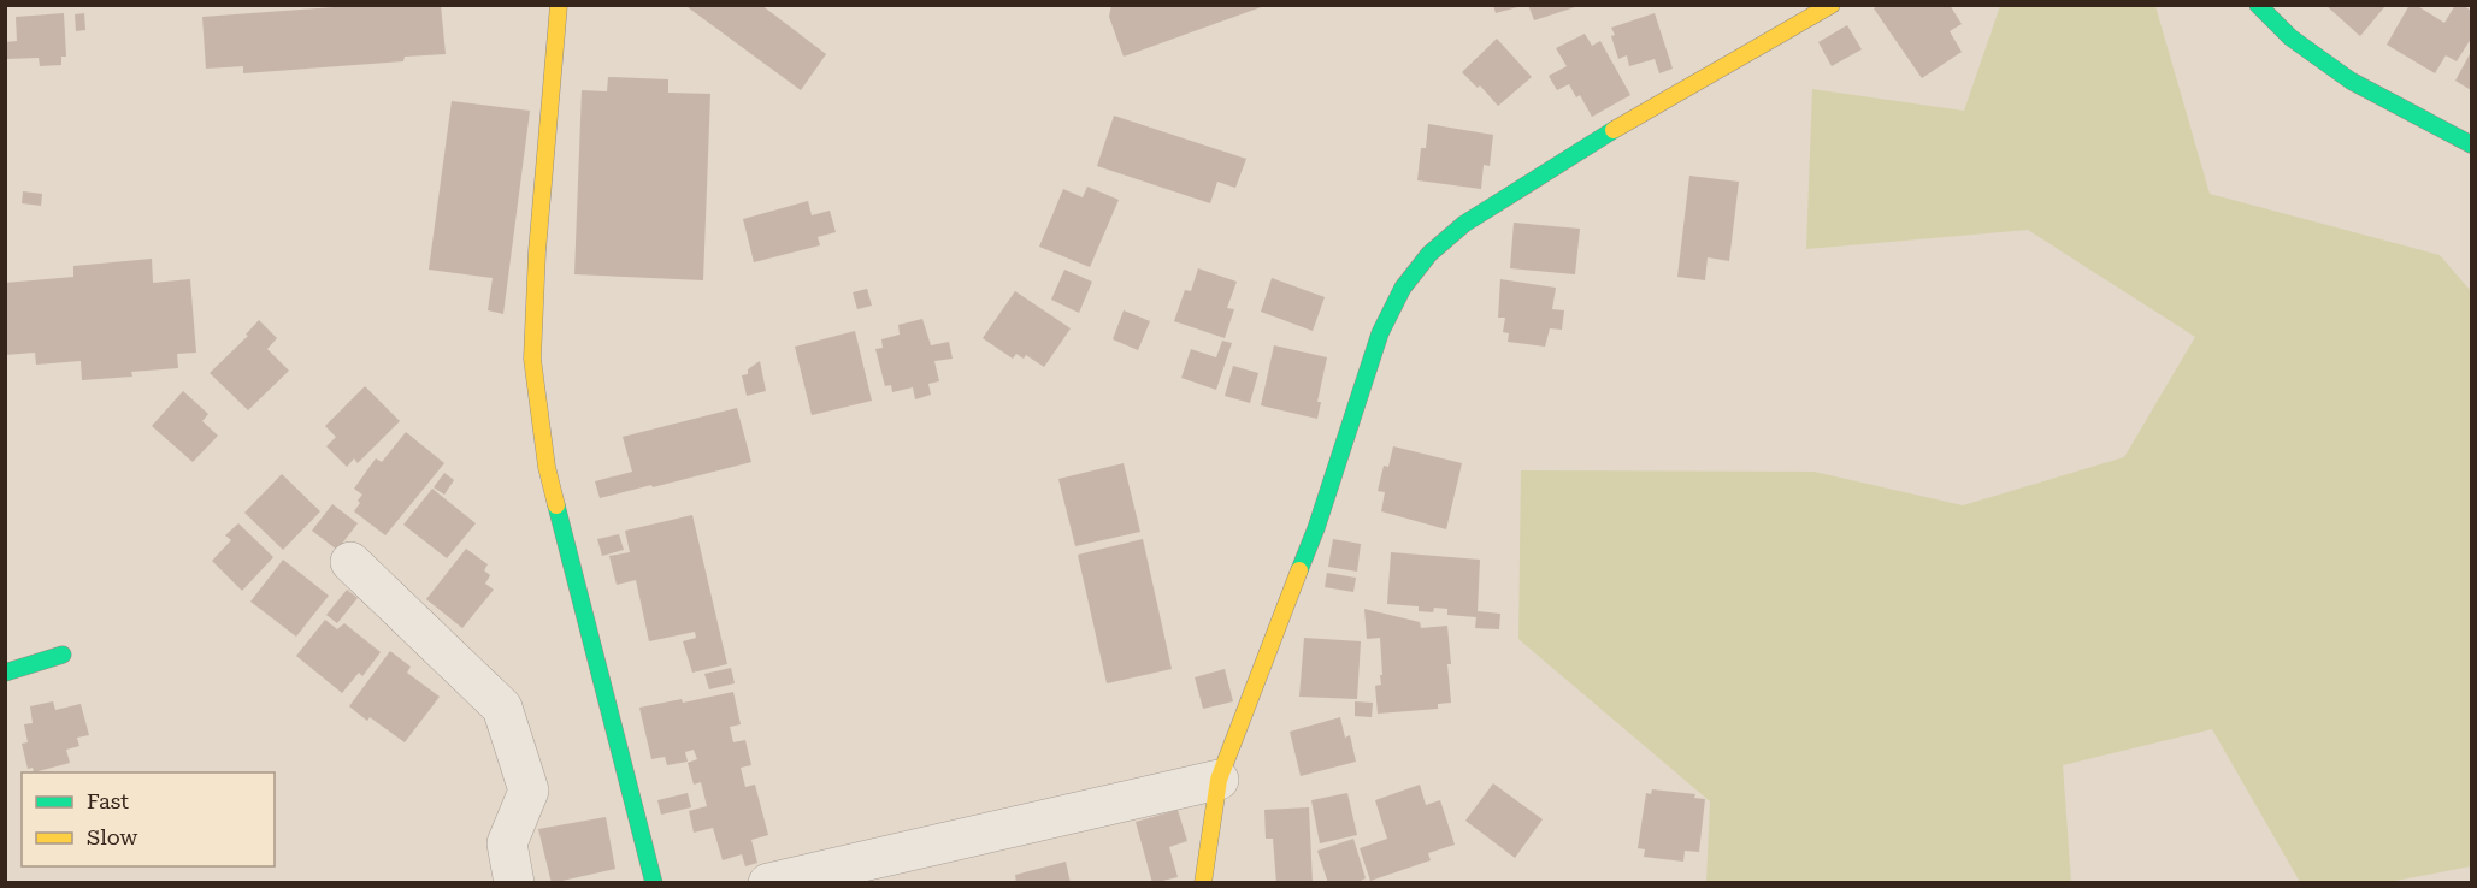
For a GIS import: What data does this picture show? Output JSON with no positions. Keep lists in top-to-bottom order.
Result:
{
  "legend": ["Fast", "Slow"]
}
